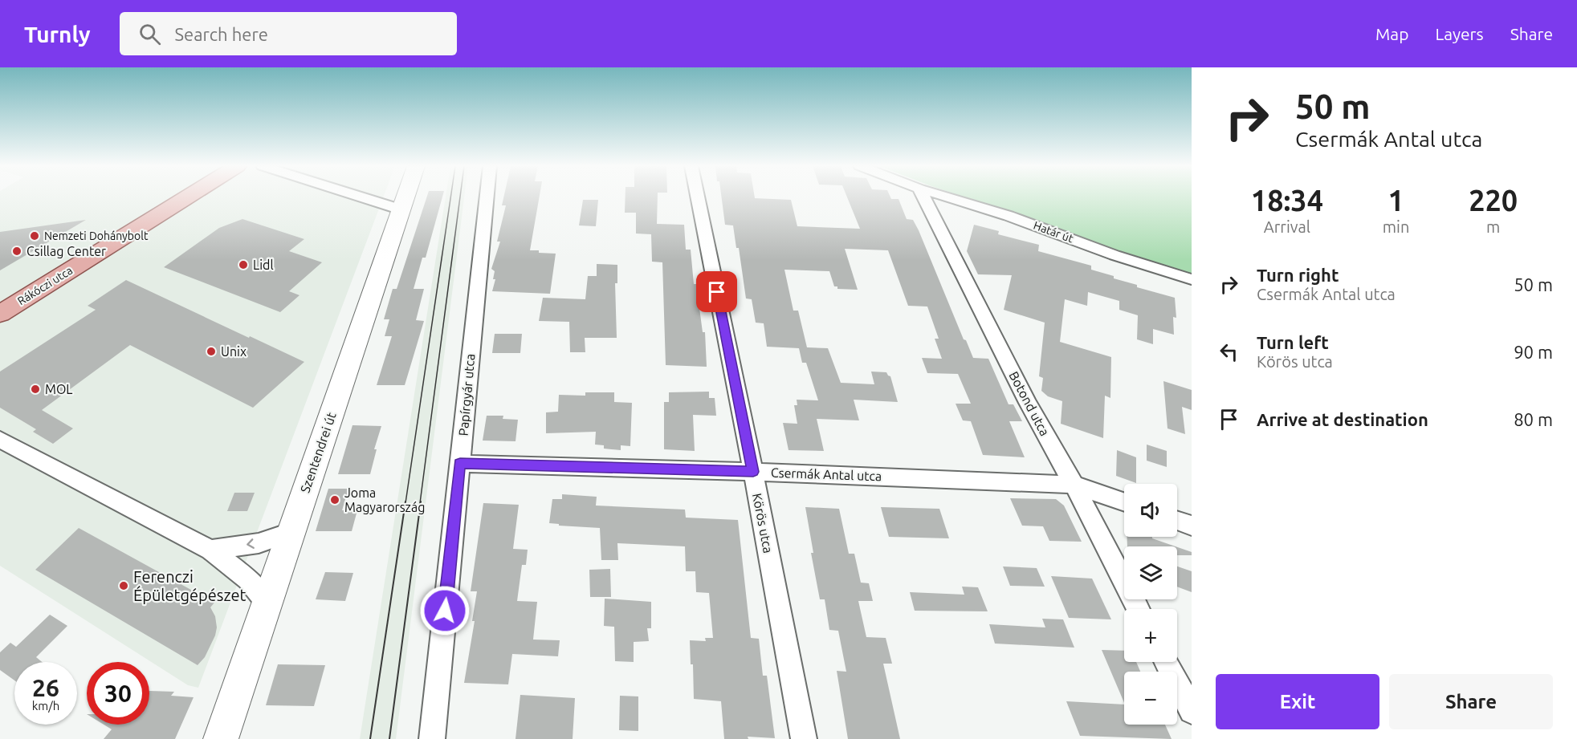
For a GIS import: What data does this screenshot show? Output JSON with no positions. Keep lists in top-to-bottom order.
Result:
{
  "streets": {
    "main road": ["Rákóczi utca", "Szentendrei út"],
    "street": [
      "Határ út",
      "Papírgyár utca",
      "Botond utca",
      "Csermák Antal utca",
      "Körös utca"
    ]
  },
  "crossings": [
    ["Papírgyár utca", "Csermák Antal utca"],
    ["Botond utca", "Csermák Antal utca"],
    ["Csermák Antal utca", "Körös utca"]
  ],
  "places": [
    "Nemzeti Dohánybolt",
    "Csillag Center",
    "Lidl",
    "Unix",
    "MOL",
    "Joma Magyarország",
    "Ferenczi Épületgépészet"
  ],
  "page": {
    "header": "Turnly",
    "search": "Search here",
    "nav": ["Map", "Layers", "Share"],
    "turn": ["50 m", "Csermák Antal utca"],
    "eta": [
      "18:34",
      "Arrival",
      "1",
      "min",
      "220",
      "m"
    ],
    "list": [
      {
        "name": "Turn right",
        "note": "Csermák Antal utca",
        "value": "50 m"
      },
      {
        "name": "Turn left",
        "note": "Körös utca",
        "value": "90 m"
      },
      {
        "name": "Arrive at destination",
        "value": "80 m"
      }
    ],
    "map_buttons": ["+", "−"],
    "speed": "26 km/h",
    "limit": "30",
    "buttons": ["Exit", "Share"]
  }
}
